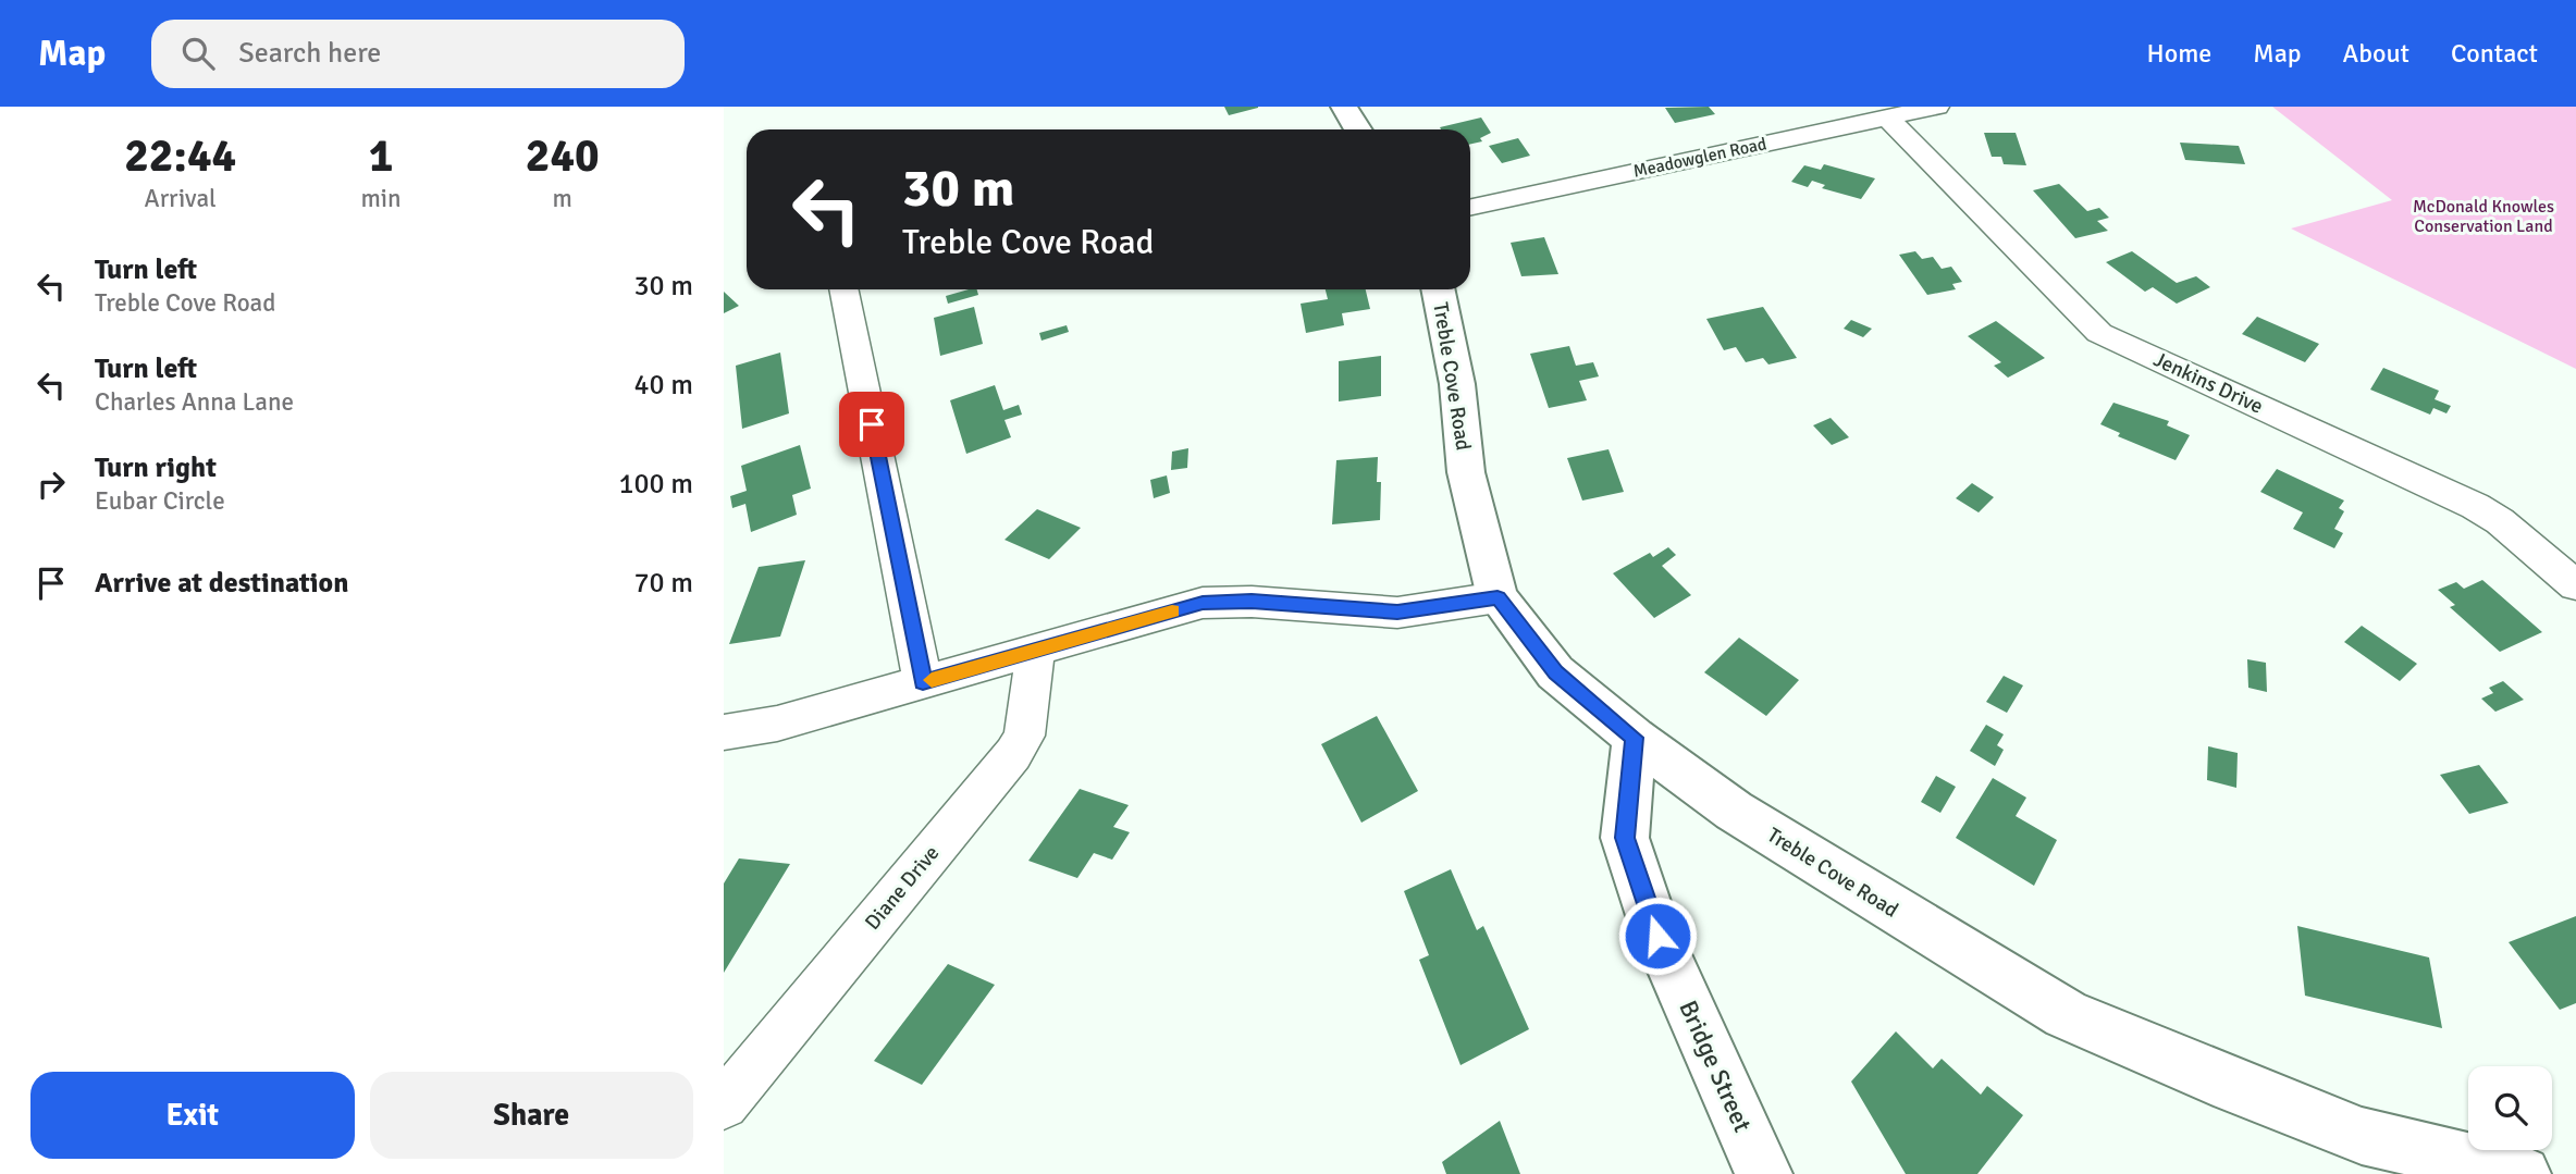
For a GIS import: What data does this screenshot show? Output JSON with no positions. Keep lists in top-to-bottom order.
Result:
{
  "streets": {
    "main road": ["Treble Cove Road", "Bridge Street"],
    "street": ["Meadowglen Road", "Jenkins Drive", "Diane Drive"]
  },
  "crossings": [
    ["Meadowglen Road", "Jenkins Drive"],
    ["Treble Cove Road", "Bridge Street"]
  ],
  "parks": ["McDonald Knowles Conservation Land"],
  "page": {
    "header": "Map",
    "search": "Search here",
    "nav": [
      "Home",
      "Map",
      "About",
      "Contact"
    ],
    "eta": [
      "22:44",
      "Arrival",
      "1",
      "min",
      "240",
      "m"
    ],
    "turn": ["30 m", "Treble Cove Road"],
    "list": [
      {
        "name": "Turn left",
        "note": "Treble Cove Road",
        "value": "30 m"
      },
      {
        "name": "Turn left",
        "note": "Charles Anna Lane",
        "value": "40 m"
      },
      {
        "name": "Turn right",
        "note": "Eubar Circle",
        "value": "100 m"
      },
      {
        "name": "Arrive at destination",
        "value": "70 m"
      }
    ],
    "buttons": ["Exit", "Share"]
  }
}
